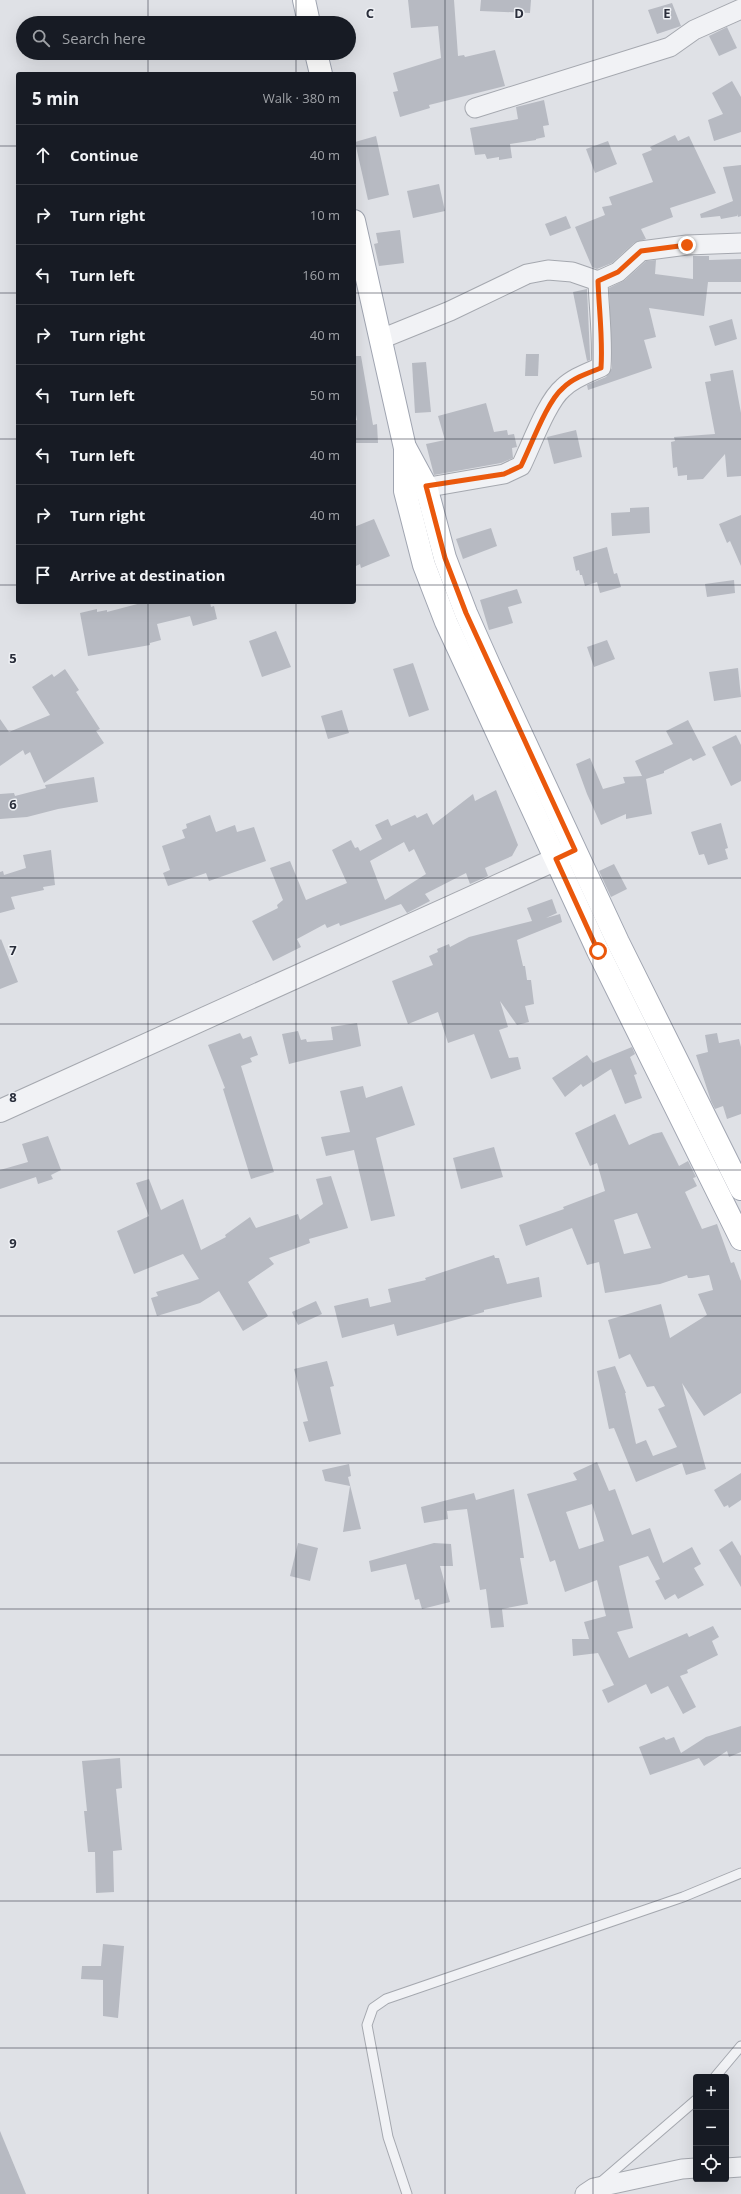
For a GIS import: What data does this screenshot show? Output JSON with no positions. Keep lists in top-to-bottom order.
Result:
{
  "page": {
    "search": "Search here",
    "heading": ["5 min", "Walk · 380 m"],
    "list": [
      ["Continue", "40 m"],
      ["Turn right", "10 m"],
      ["Turn left", "160 m"],
      ["Turn right", "40 m"],
      ["Turn left", "50 m"],
      ["Turn left", "40 m"],
      ["Turn right", "40 m"],
      "Arrive at destination"
    ],
    "map_buttons": ["+", "−"]
  },
  "grid": {
    "columns": ["C", "D", "E"],
    "rows": [
      "5",
      "6",
      "7",
      "8",
      "9"
    ]
  }
}
